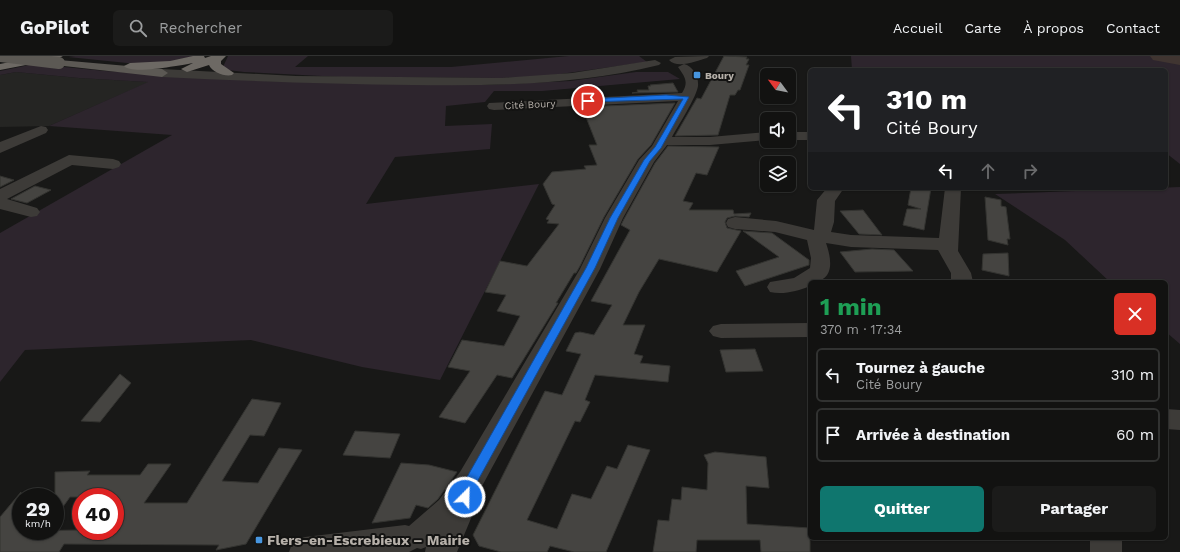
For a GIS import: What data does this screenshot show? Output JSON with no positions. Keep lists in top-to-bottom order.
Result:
{
  "streets": {
    "street": ["Cité Boury"]
  },
  "places": {
    "transit": ["Boury", "Flers-en-Escrebieux – Mairie"]
  },
  "north": "top left",
  "page": {
    "header": "GoPilot",
    "search": "Rechercher",
    "nav": [
      "Accueil",
      "Carte",
      "À propos",
      "Contact"
    ],
    "turn": ["310 m", "Cité Boury"],
    "heading": ["1 min", "370 m · 17:34"],
    "list": [
      {
        "name": "Tournez à gauche",
        "note": "Cité Boury",
        "value": "310 m"
      },
      {
        "name": "Arrivée à destination",
        "value": "60 m"
      }
    ],
    "buttons": ["Quitter", "Partager"],
    "speed": "29 km/h",
    "limit": "40"
  }
}
